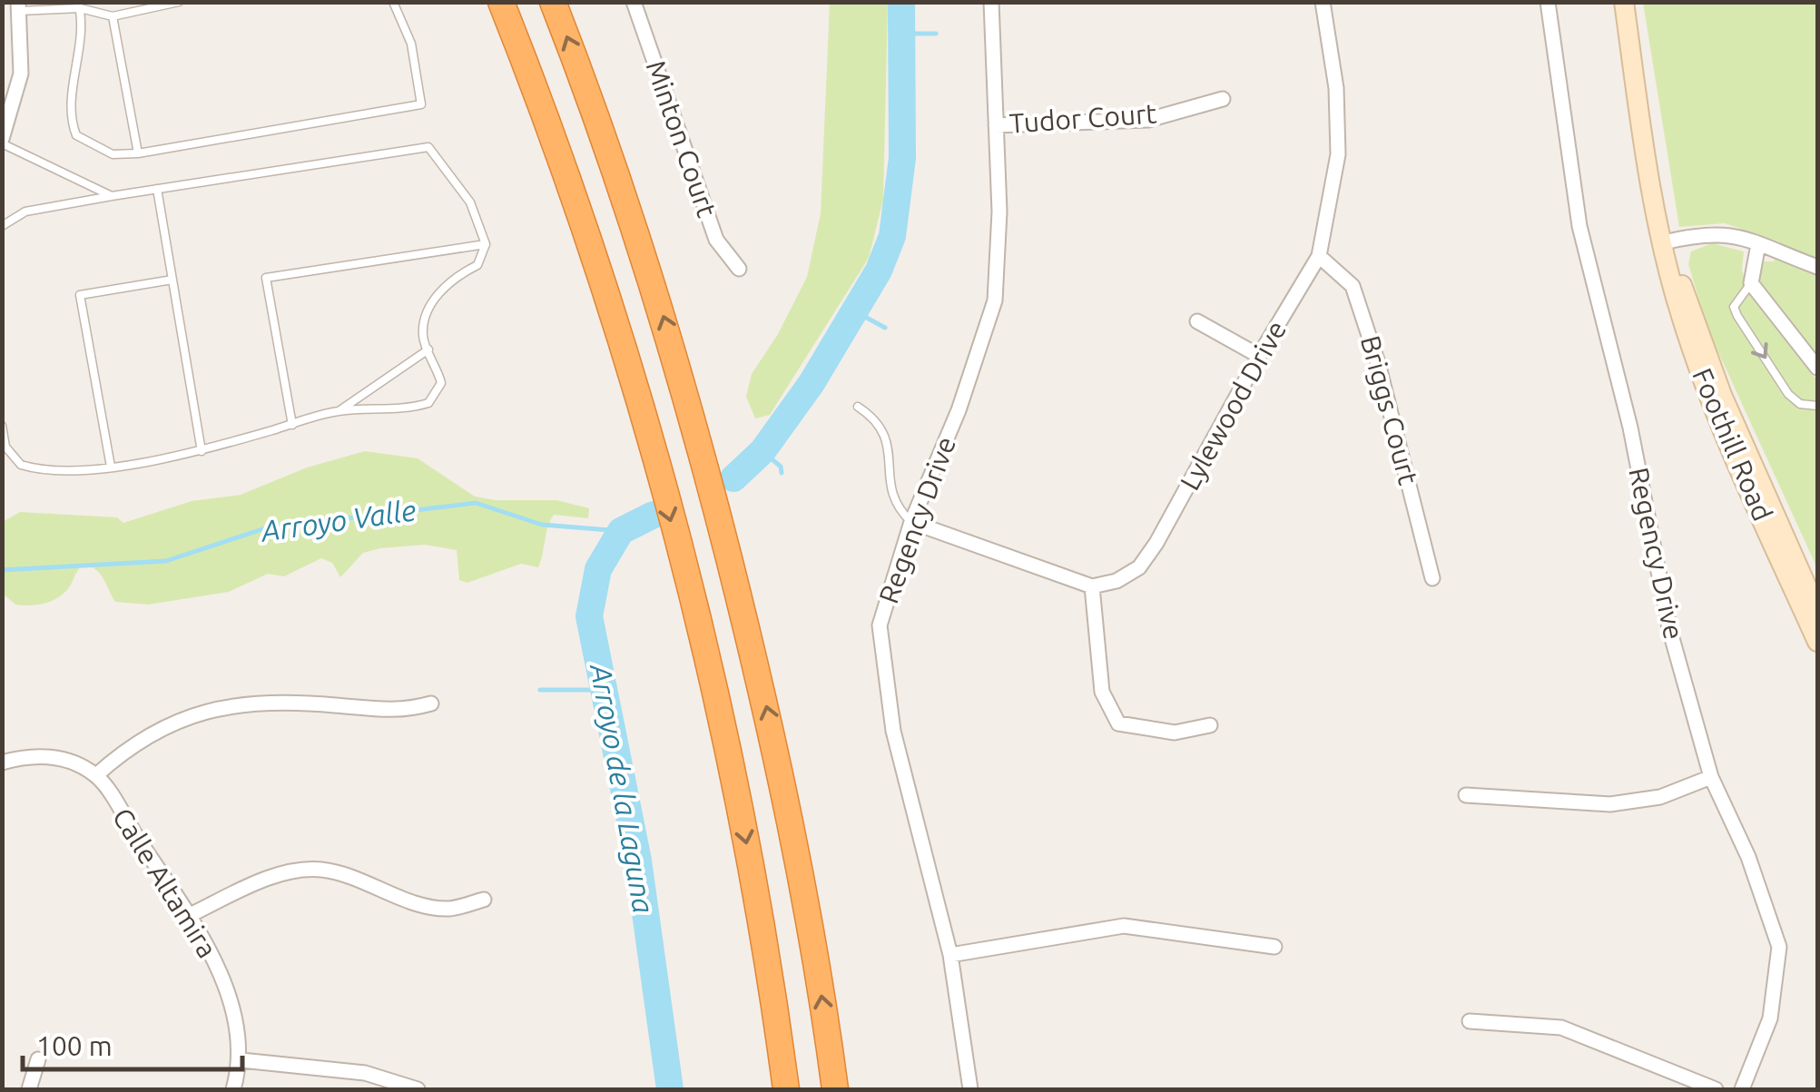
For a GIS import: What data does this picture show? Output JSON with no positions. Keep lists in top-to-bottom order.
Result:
{
  "streets": {
    "main road": ["Foothill Road"],
    "street": [
      "Tudor Court",
      "Minton Court",
      "Lylewood Drive",
      "Briggs Court",
      "Regency Drive",
      "Calle Altamira"
    ]
  },
  "crossings": [
    ["Tudor Court", "Regency Drive"],
    ["Lylewood Drive", "Briggs Court"]
  ],
  "water": ["Arroyo Valle", "Arroyo de la Laguna"],
  "scale_bar": "100 m"
}
